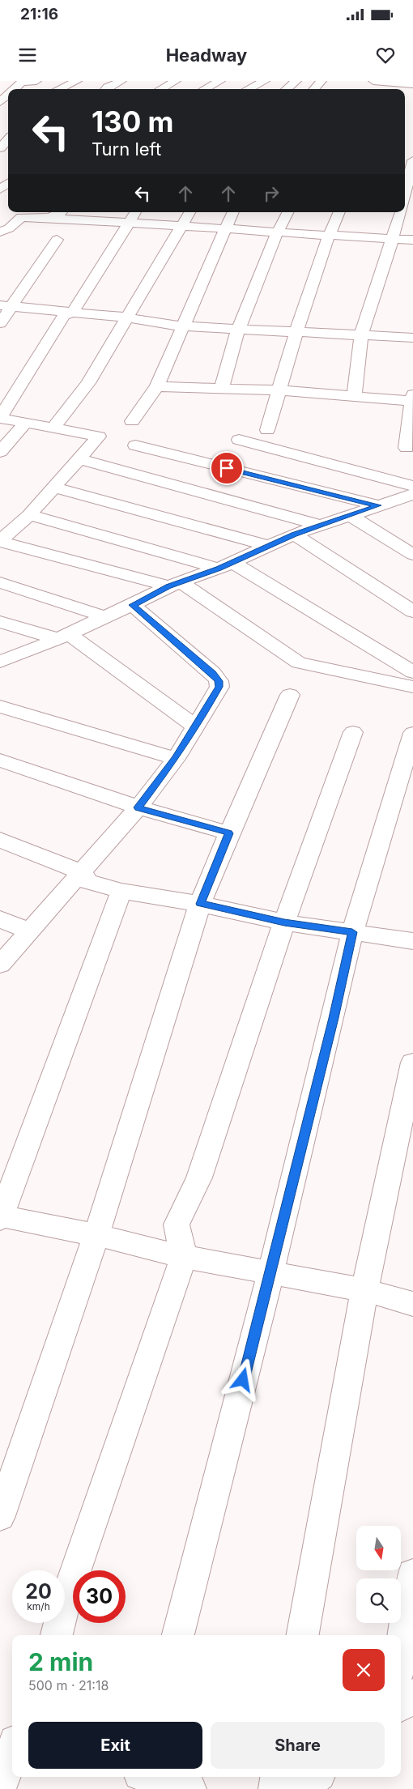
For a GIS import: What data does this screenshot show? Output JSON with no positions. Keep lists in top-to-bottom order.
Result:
{
  "north": "bottom",
  "page": {
    "status": "21:16",
    "header": "Headway",
    "turn": ["130 m", "Turn left"],
    "speed": "20 km/h",
    "limit": "30",
    "heading": ["2 min", "500 m · 21:18"],
    "buttons": ["Exit", "Share"]
  }
}
